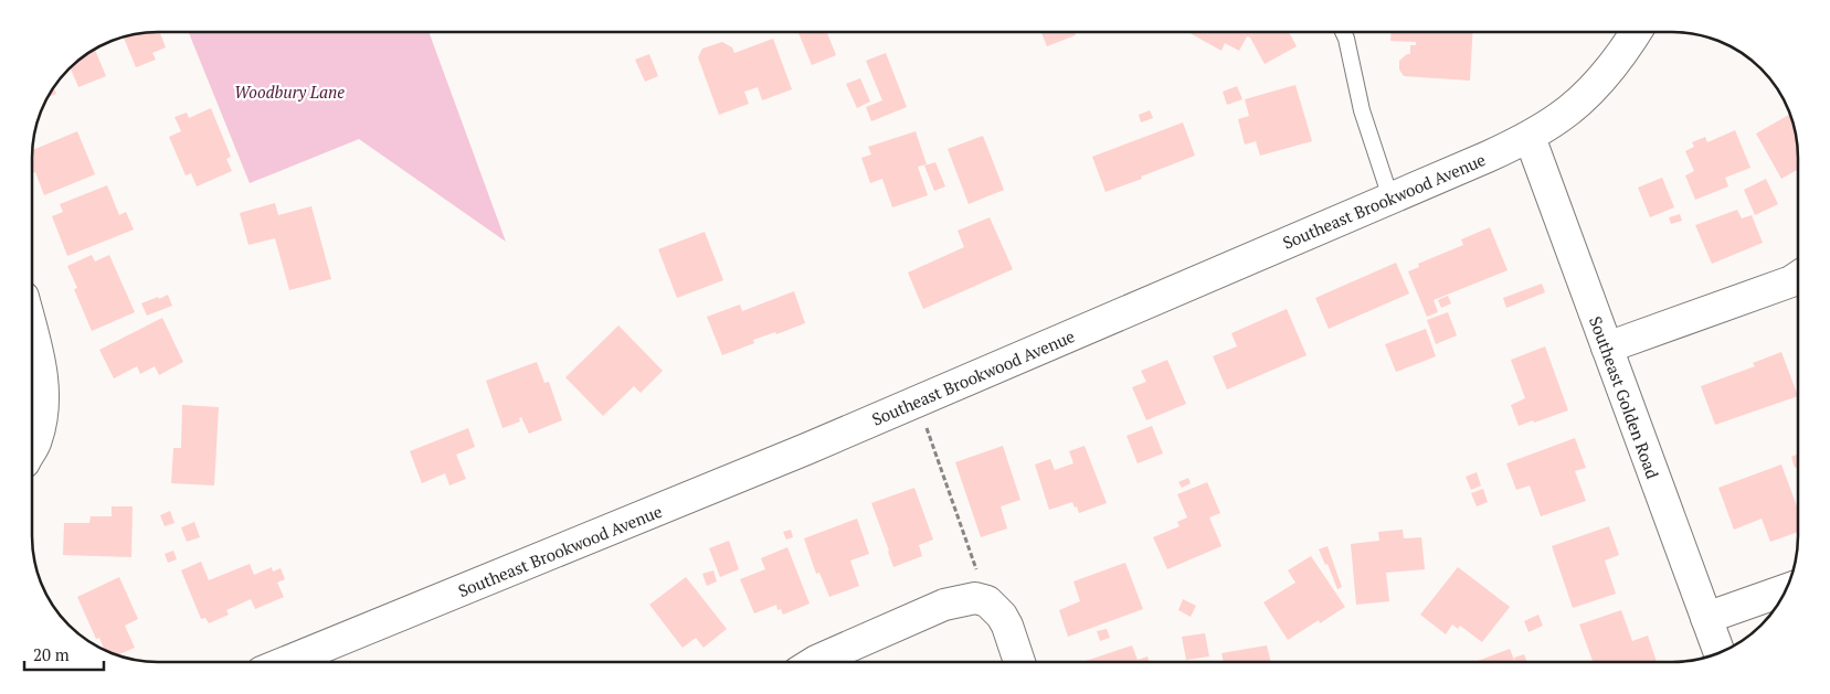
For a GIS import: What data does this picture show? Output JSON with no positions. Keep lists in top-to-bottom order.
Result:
{
  "streets": {
    "main road": ["Southeast Brookwood Avenue", "Southeast Golden Road"]
  },
  "crossings": [
    ["Southeast Brookwood Avenue", "Southeast Golden Road"]
  ],
  "parks": ["Woodbury Lane"],
  "scale_bar": "20 m"
}
